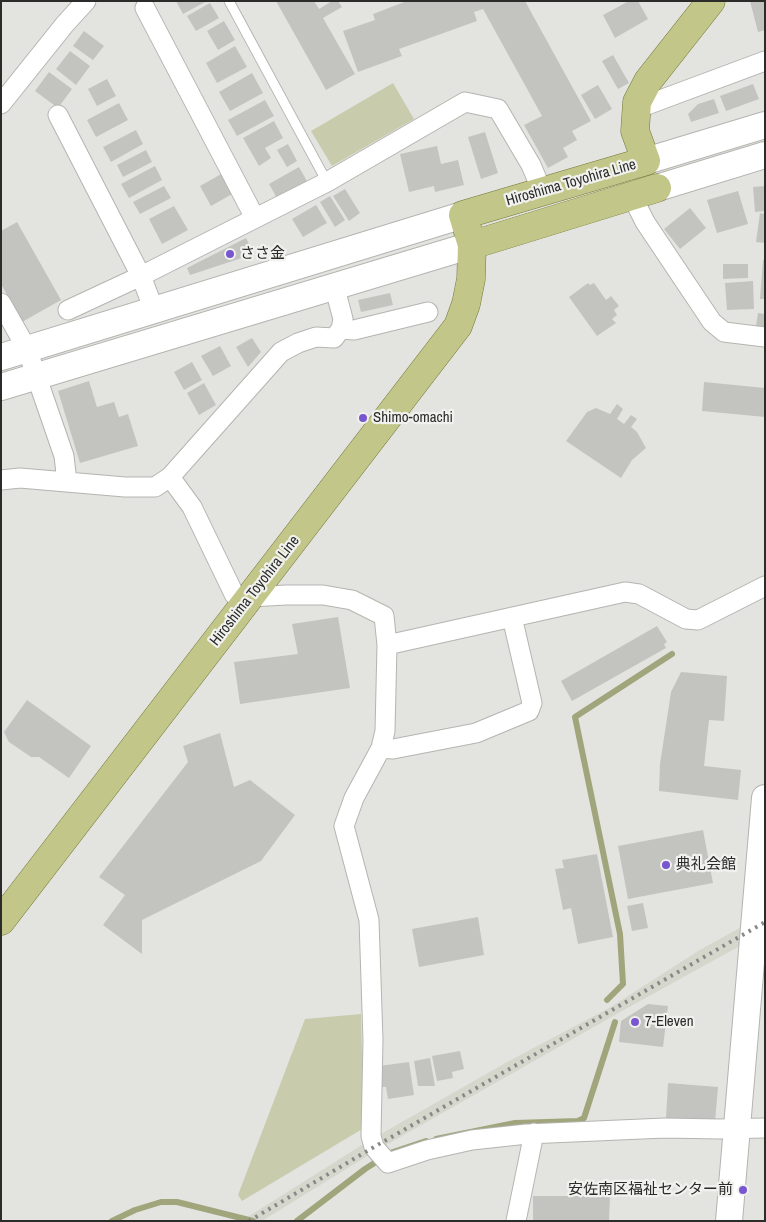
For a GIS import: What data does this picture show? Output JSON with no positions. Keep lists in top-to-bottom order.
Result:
{
  "streets": {
    "main road": ["Hiroshima Toyohira Line"]
  },
  "places": [
    "ささ金",
    "Shimo-omachi",
    "典礼会館",
    "7-Eleven",
    "安佐南区福祉センター前"
  ]
}
